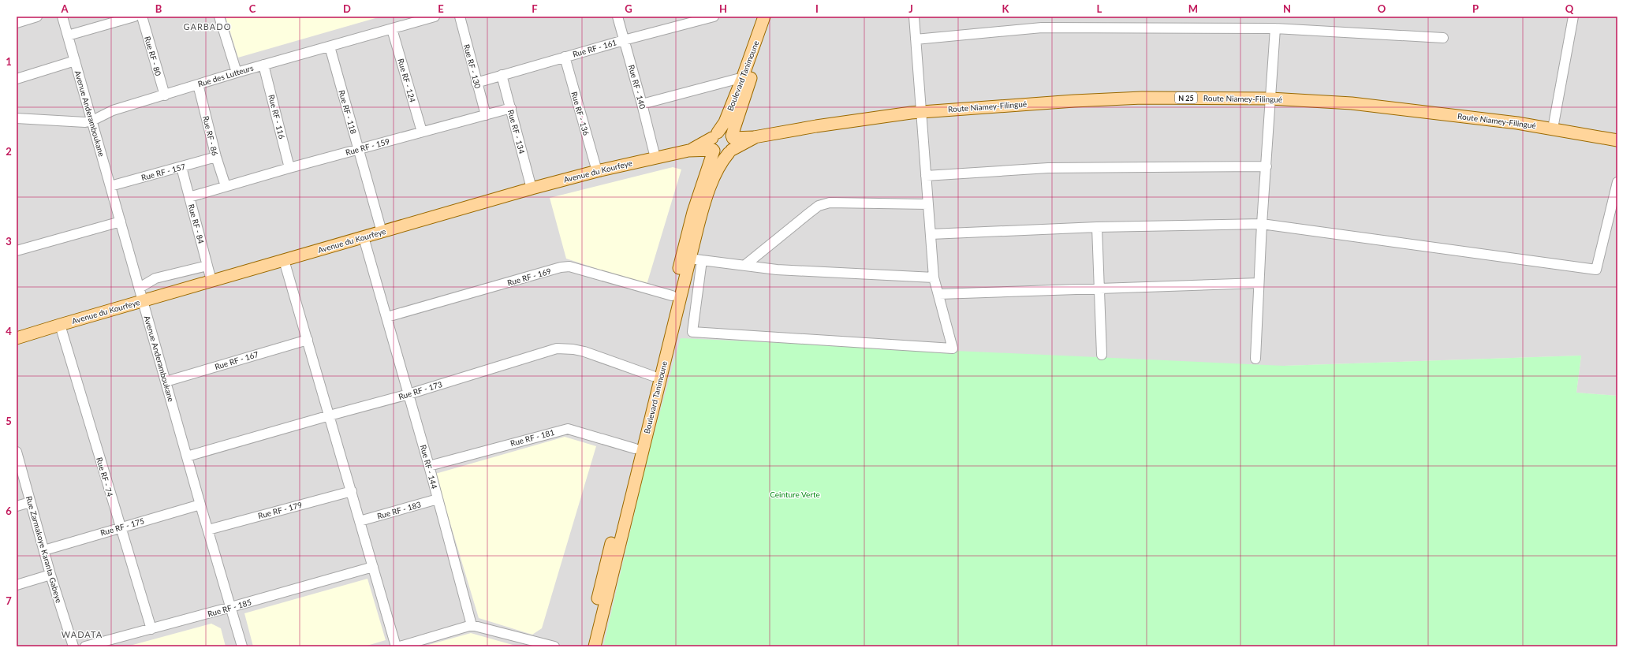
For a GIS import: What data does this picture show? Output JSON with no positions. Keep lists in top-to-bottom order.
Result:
{
  "streets": {
    "main road": [
      "Boulevard Tanimoune",
      "N 25",
      "Route Niamey-Filingué",
      "Avenue du Kourfeye"
    ],
    "street": [
      "Rue RF - 161",
      "Rue RF - 80",
      "Rue RF - 130",
      "Rue des Lutteurs",
      "Rue RF - 124",
      "Rue RF - 140",
      "Rue RF - 118",
      "Avenue Anderamboukane",
      "Rue RF - 136",
      "Rue RF - 116",
      "Rue RF - 134",
      "Rue RF - 86",
      "Rue RF - 159",
      "Rue RF - 157",
      "Rue RF - 84",
      "Rue RF - 169",
      "Rue RF - 167",
      "Rue RF - 173",
      "Rue RF - 181",
      "Rue RF - 144",
      "Rue RF - 74",
      "Rue RF - 179",
      "Rue RF - 183",
      "Rue RF - 175",
      "Rue Zarmakoye Karanta Gabeye",
      "Rue RF - 185"
    ]
  },
  "crossings": [
    ["Rue RF - 161", "Rue RF - 130"],
    ["Rue RF - 161", "Rue RF - 140"],
    ["Rue RF - 161", "Rue RF - 136"],
    ["Rue RF - 161", "Rue RF - 134"],
    ["Rue RF - 80", "Rue des Lutteurs"],
    ["Rue RF - 130", "Rue RF - 159"],
    ["Rue des Lutteurs", "Rue RF - 124"],
    ["Rue des Lutteurs", "Rue RF - 118"],
    ["Rue des Lutteurs", "Avenue Anderamboukane"],
    ["Rue des Lutteurs", "Rue RF - 116"],
    ["Rue des Lutteurs", "Rue RF - 86"],
    ["Boulevard Tanimoune", "Route Niamey-Filingué"],
    ["Boulevard Tanimoune", "Avenue du Kourfeye"],
    ["Boulevard Tanimoune", "Rue RF - 169"],
    ["Boulevard Tanimoune", "Rue RF - 173"],
    ["Boulevard Tanimoune", "Rue RF - 181"],
    ["Rue RF - 124", "Rue RF - 159"],
    ["Rue RF - 140", "Avenue du Kourfeye"],
    ["Route Niamey-Filingué", "Avenue du Kourfeye"],
    ["Rue RF - 118", "Rue RF - 159"],
    ["Rue RF - 118", "Avenue du Kourfeye"],
    ["Avenue Anderamboukane", "Avenue du Kourfeye"],
    ["Avenue Anderamboukane", "Rue RF - 157"],
    ["Avenue Anderamboukane", "Rue RF - 167"],
    ["Avenue Anderamboukane", "Rue RF - 173"],
    ["Avenue Anderamboukane", "Rue RF - 179"],
    ["Avenue Anderamboukane", "Rue RF - 175"],
    ["Avenue Anderamboukane", "Rue RF - 185"],
    ["Rue RF - 136", "Avenue du Kourfeye"],
    ["Rue RF - 116", "Rue RF - 159"],
    ["Rue RF - 134", "Rue RF - 159"],
    ["Rue RF - 134", "Avenue du Kourfeye"],
    ["Rue RF - 86", "Rue RF - 159"],
    ["Rue RF - 86", "Rue RF - 157"],
    ["Rue RF - 159", "Rue RF - 84"],
    ["Avenue du Kourfeye", "Rue RF - 84"],
    ["Avenue du Kourfeye", "Rue RF - 144"],
    ["Avenue du Kourfeye", "Rue RF - 74"],
    ["Rue RF - 157", "Rue RF - 84"],
    ["Rue RF - 169", "Rue RF - 144"],
    ["Rue RF - 173", "Rue RF - 144"],
    ["Rue RF - 181", "Rue RF - 144"],
    ["Rue RF - 144", "Rue RF - 183"],
    ["Rue RF - 74", "Rue RF - 175"],
    ["Rue RF - 74", "Rue RF - 185"],
    ["Rue RF - 175", "Rue Zarmakoye Karanta Gabeye"]
  ],
  "districts": ["GARBADO", "WADATA"],
  "parks": ["Ceinture Verte"],
  "grid": {
    "columns": [
      "A",
      "B",
      "C",
      "D",
      "E",
      "F",
      "G",
      "H",
      "I",
      "J",
      "K",
      "L",
      "M",
      "N",
      "O",
      "P",
      "Q"
    ],
    "rows": [
      "1",
      "2",
      "3",
      "4",
      "5",
      "6",
      "7"
    ]
  }
}
